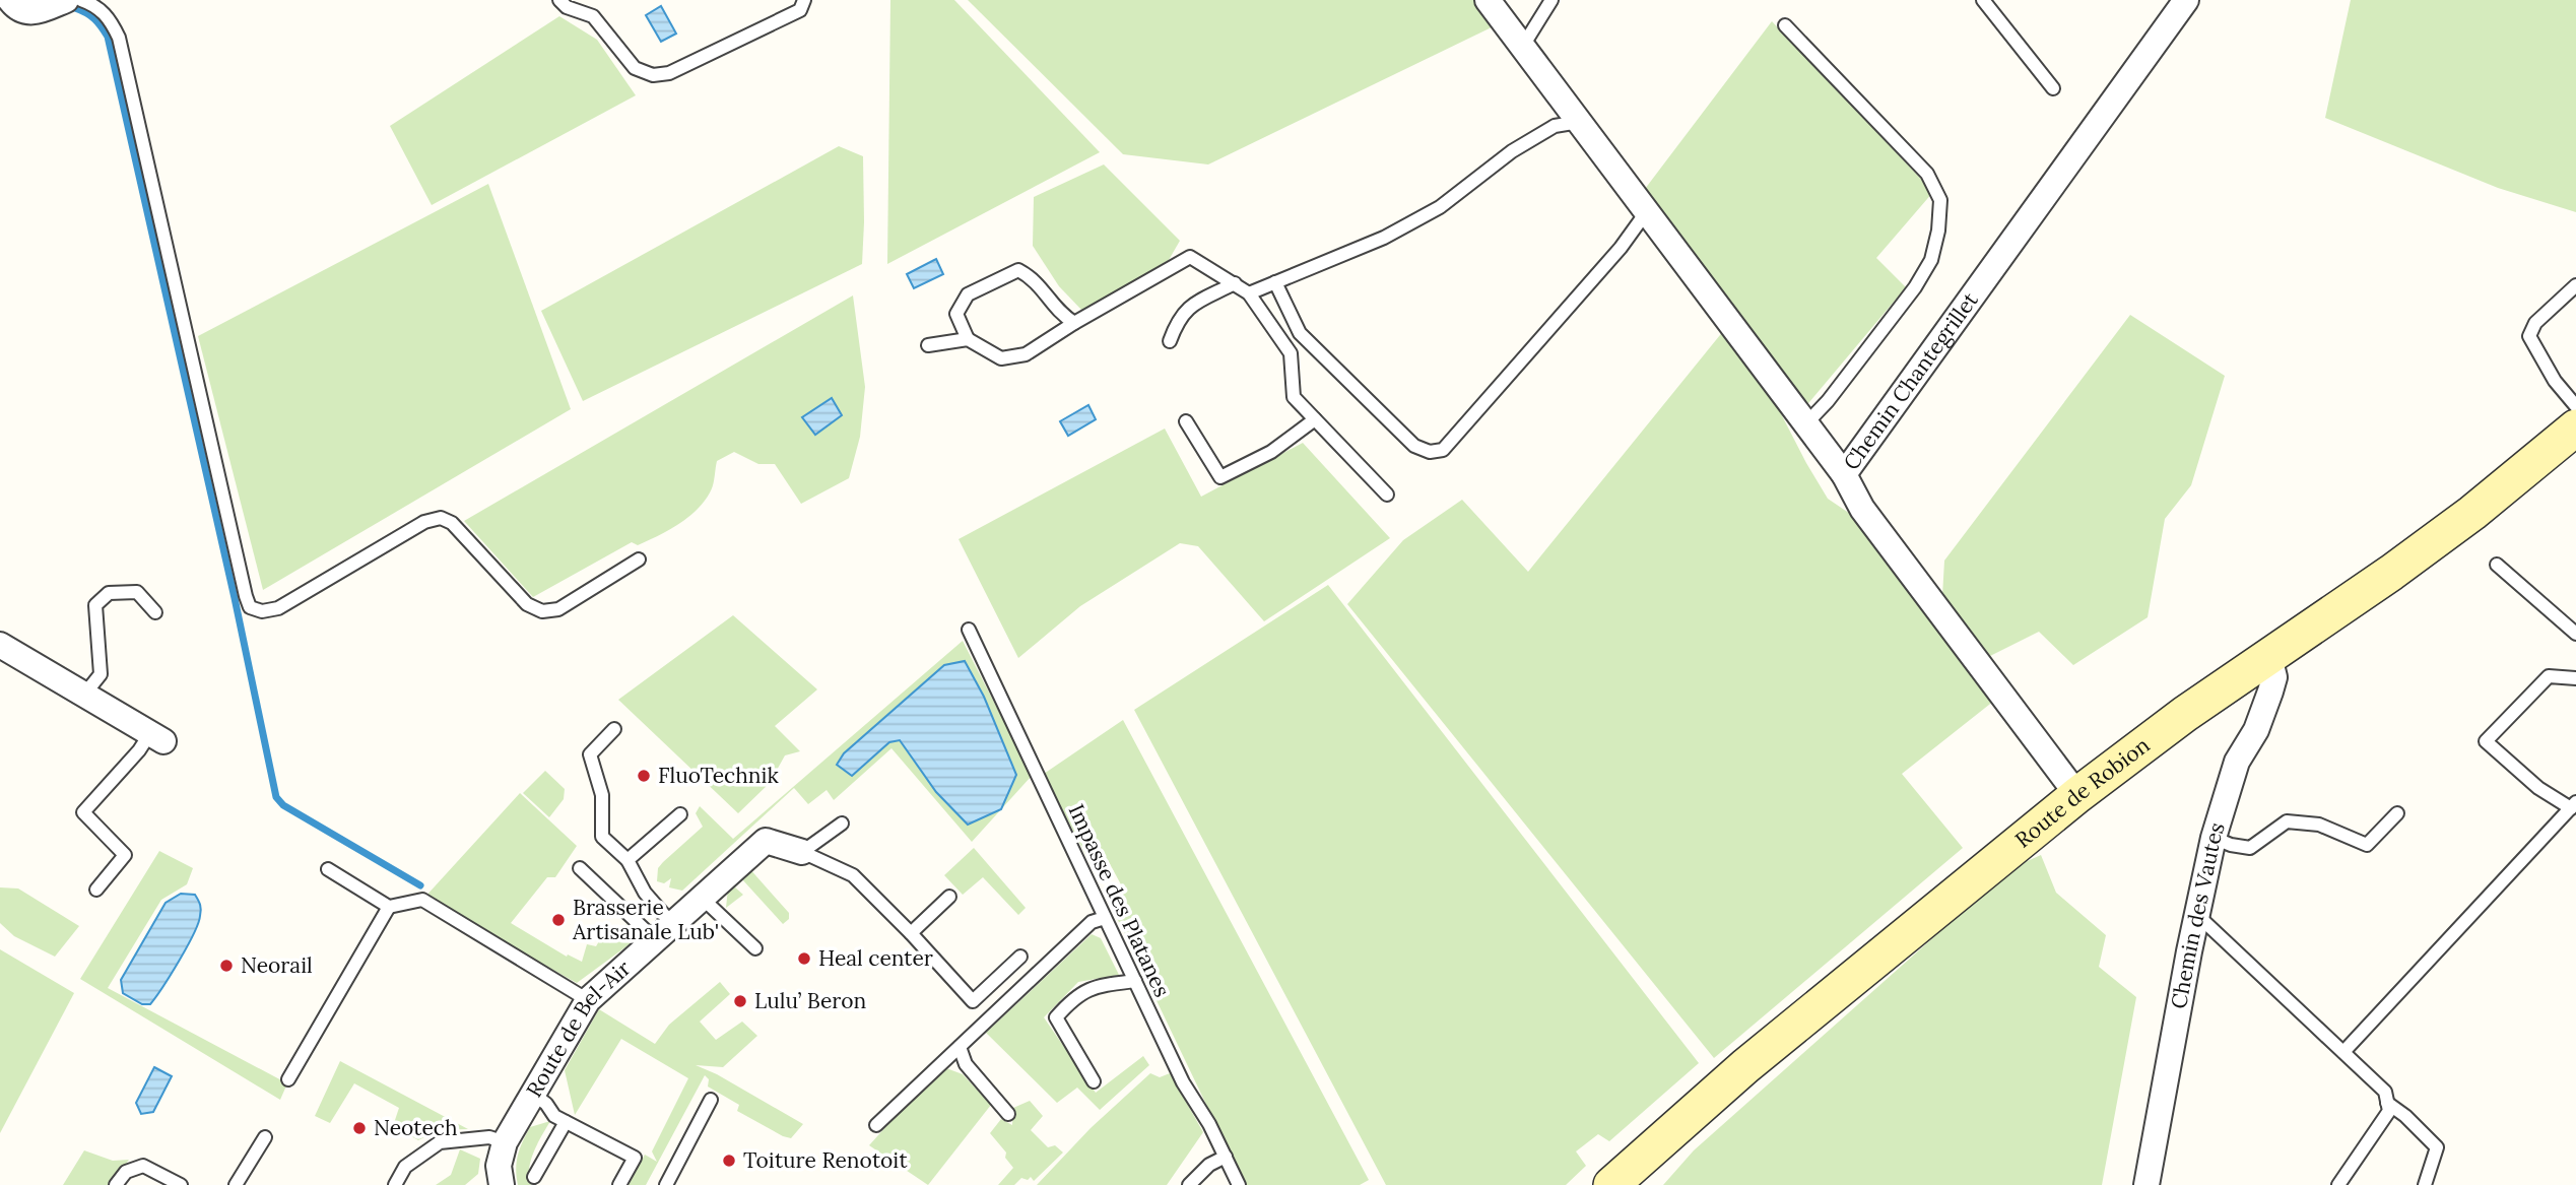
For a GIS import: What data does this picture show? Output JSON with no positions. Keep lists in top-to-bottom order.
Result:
{
  "streets": {
    "main road": ["Route de Robion"],
    "street": ["Chemin Chantegrillet", "Chemin des Vautes", "Route de Bel-Air"],
    "lane": ["Impasse des Platanes"]
  },
  "crossings": [
    ["Chemin Chantegrillet", "Route de Robion"],
    ["Route de Robion", "Chemin des Vautes"]
  ],
  "places": [
    "FluoTechnik",
    "Brasserie Artisanale Lub'",
    "Heal center",
    "Neorail",
    "Lulu’ Beron",
    "Neotech",
    "Toiture Renotoit"
  ]
}
